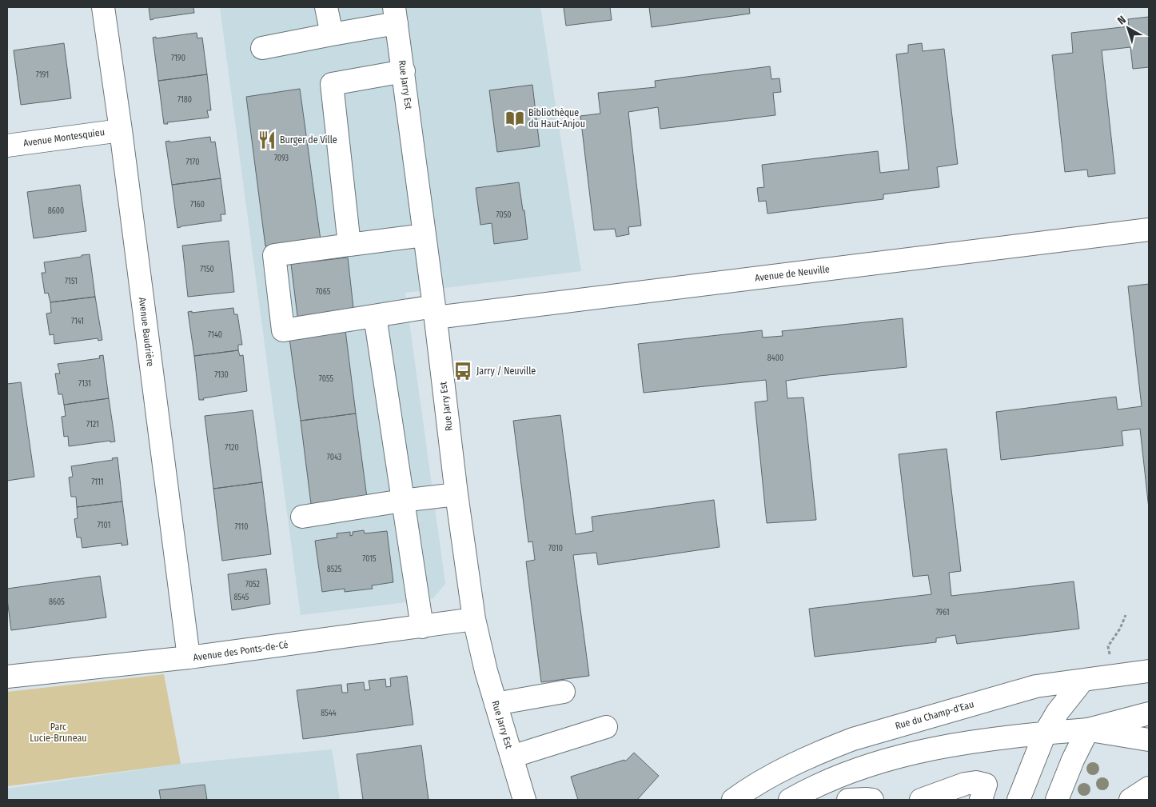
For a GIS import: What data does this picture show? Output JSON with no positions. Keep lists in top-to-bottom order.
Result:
{
  "streets": {
    "street": [
      "Rue Jarry Est",
      "Avenue Montesquieu",
      "Avenue de Neuville",
      "Avenue Baudrière",
      "Avenue des Ponts-de-Cé",
      "Rue du Champ-d'Eau"
    ]
  },
  "crossings": [
    ["Rue Jarry Est", "Avenue de Neuville"],
    ["Rue Jarry Est", "Avenue des Ponts-de-Cé"],
    ["Avenue Montesquieu", "Avenue Baudrière"],
    ["Avenue Baudrière", "Avenue des Ponts-de-Cé"]
  ],
  "parks": ["Parc Lucie-Bruneau"],
  "places": {
    "library": ["Bibliothèque du Haut-Anjou"],
    "restaurant": ["Burger de Ville"],
    "bus stop": ["Jarry / Neuville"]
  },
  "house_numbers": [
    "7190",
    "7191",
    "7180",
    "7093",
    "7170",
    "7160",
    "8600",
    "7050",
    "7150",
    "7151",
    "7065",
    "7141",
    "7140",
    "8400",
    "7130",
    "7055",
    "7131",
    "7121",
    "7120",
    "7043",
    "7111",
    "7101",
    "7110",
    "7010",
    "7015",
    "8525",
    "7052",
    "8545",
    "8605",
    "7961",
    "8544"
  ],
  "north": "top left"
}
